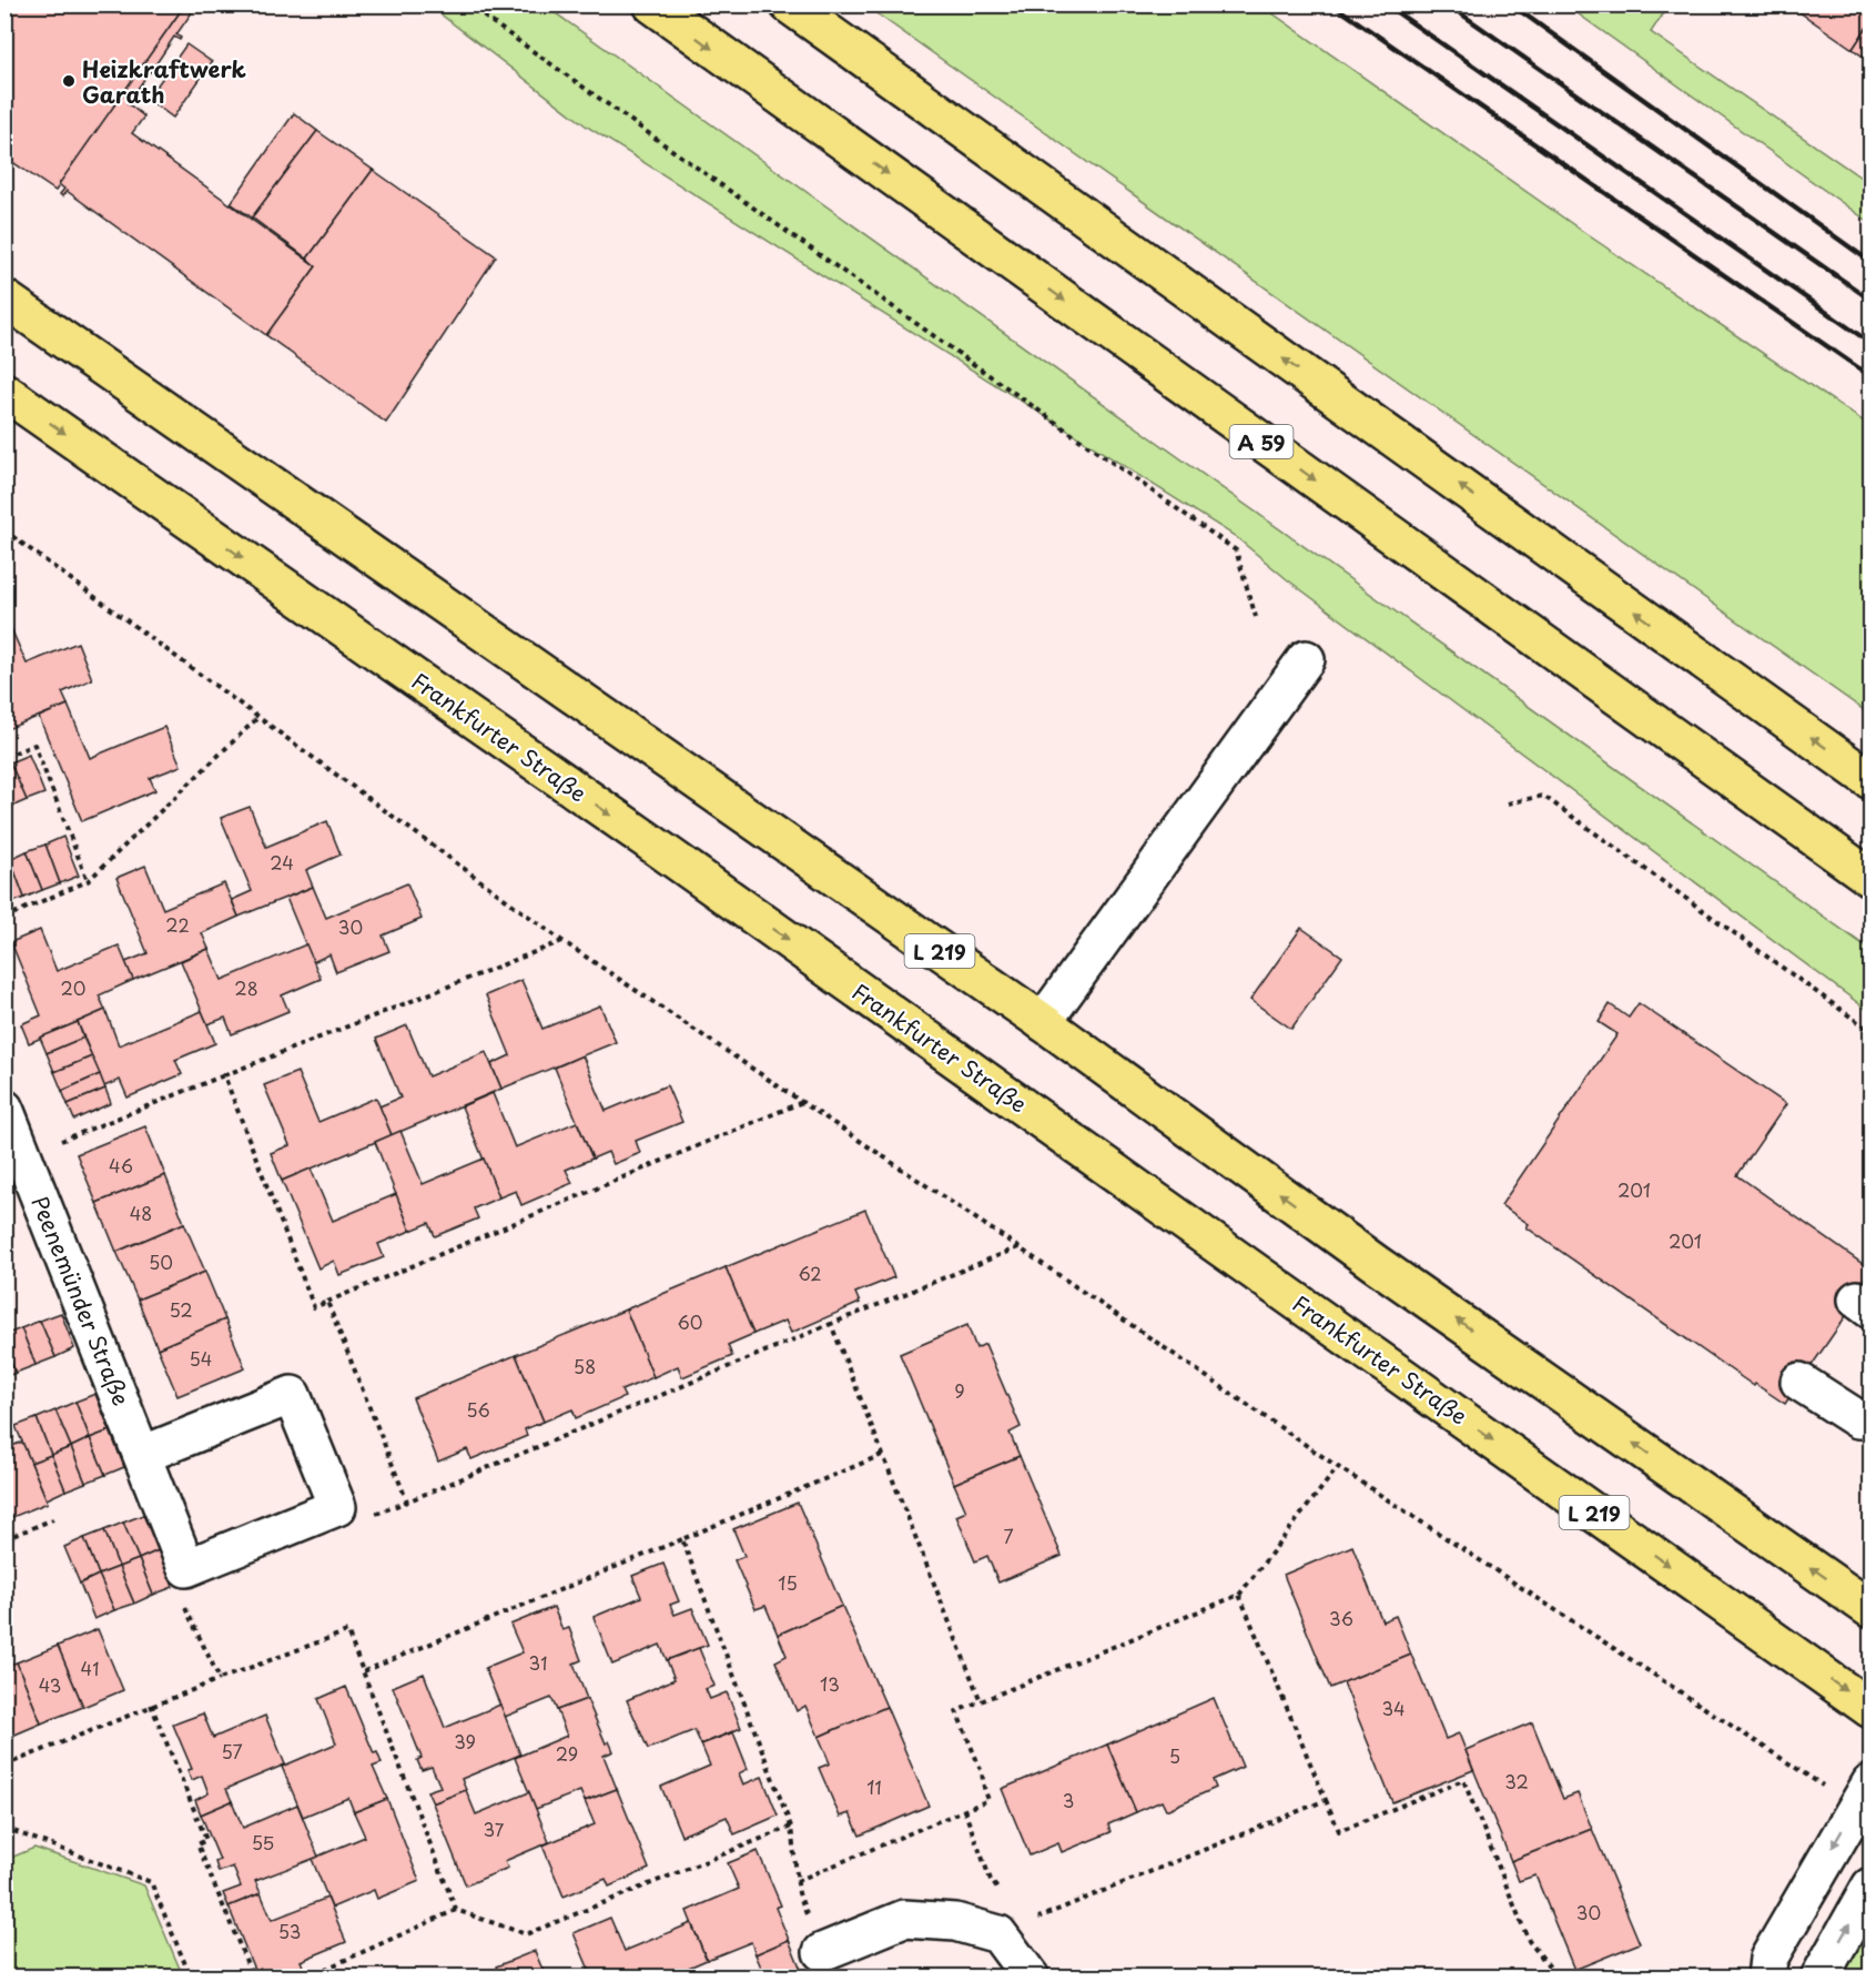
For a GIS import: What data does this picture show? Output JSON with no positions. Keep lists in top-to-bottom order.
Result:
{
  "streets": {
    "main road": ["A 59", "Frankfurter Straße", "L 219"],
    "street": ["Peenemünder Straße"]
  },
  "places": ["Heizkraftwerk Garath"],
  "house_numbers": [
    "24",
    "22",
    "30",
    "20",
    "28",
    "46",
    "201",
    "48",
    "201",
    "50",
    "62",
    "52",
    "60",
    "54",
    "58",
    "9",
    "56",
    "7",
    "15",
    "36",
    "31",
    "41",
    "13",
    "43",
    "34",
    "39",
    "57",
    "29",
    "5",
    "32",
    "11",
    "3",
    "37",
    "55",
    "30",
    "53"
  ]
}
